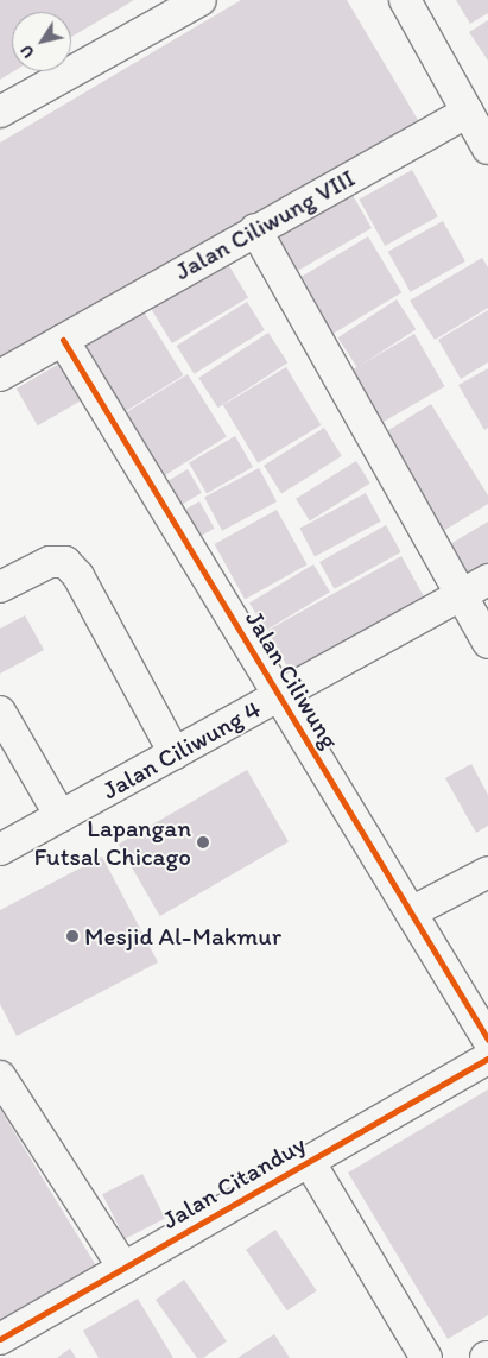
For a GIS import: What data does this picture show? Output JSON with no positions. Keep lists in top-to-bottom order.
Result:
{
  "streets": {
    "street": [
      "Jalan Ciliwung VIII",
      "Jalan Ciliwung",
      "Jalan Ciliwung 4",
      "Jalan Citanduy"
    ]
  },
  "crossings": [
    ["Jalan Ciliwung VIII", "Jalan Ciliwung"],
    ["Jalan Ciliwung", "Jalan Ciliwung 4"]
  ],
  "places": ["Lapangan Futsal Chicago", "Mesjid Al-Makmur"],
  "north": "bottom left"
}
